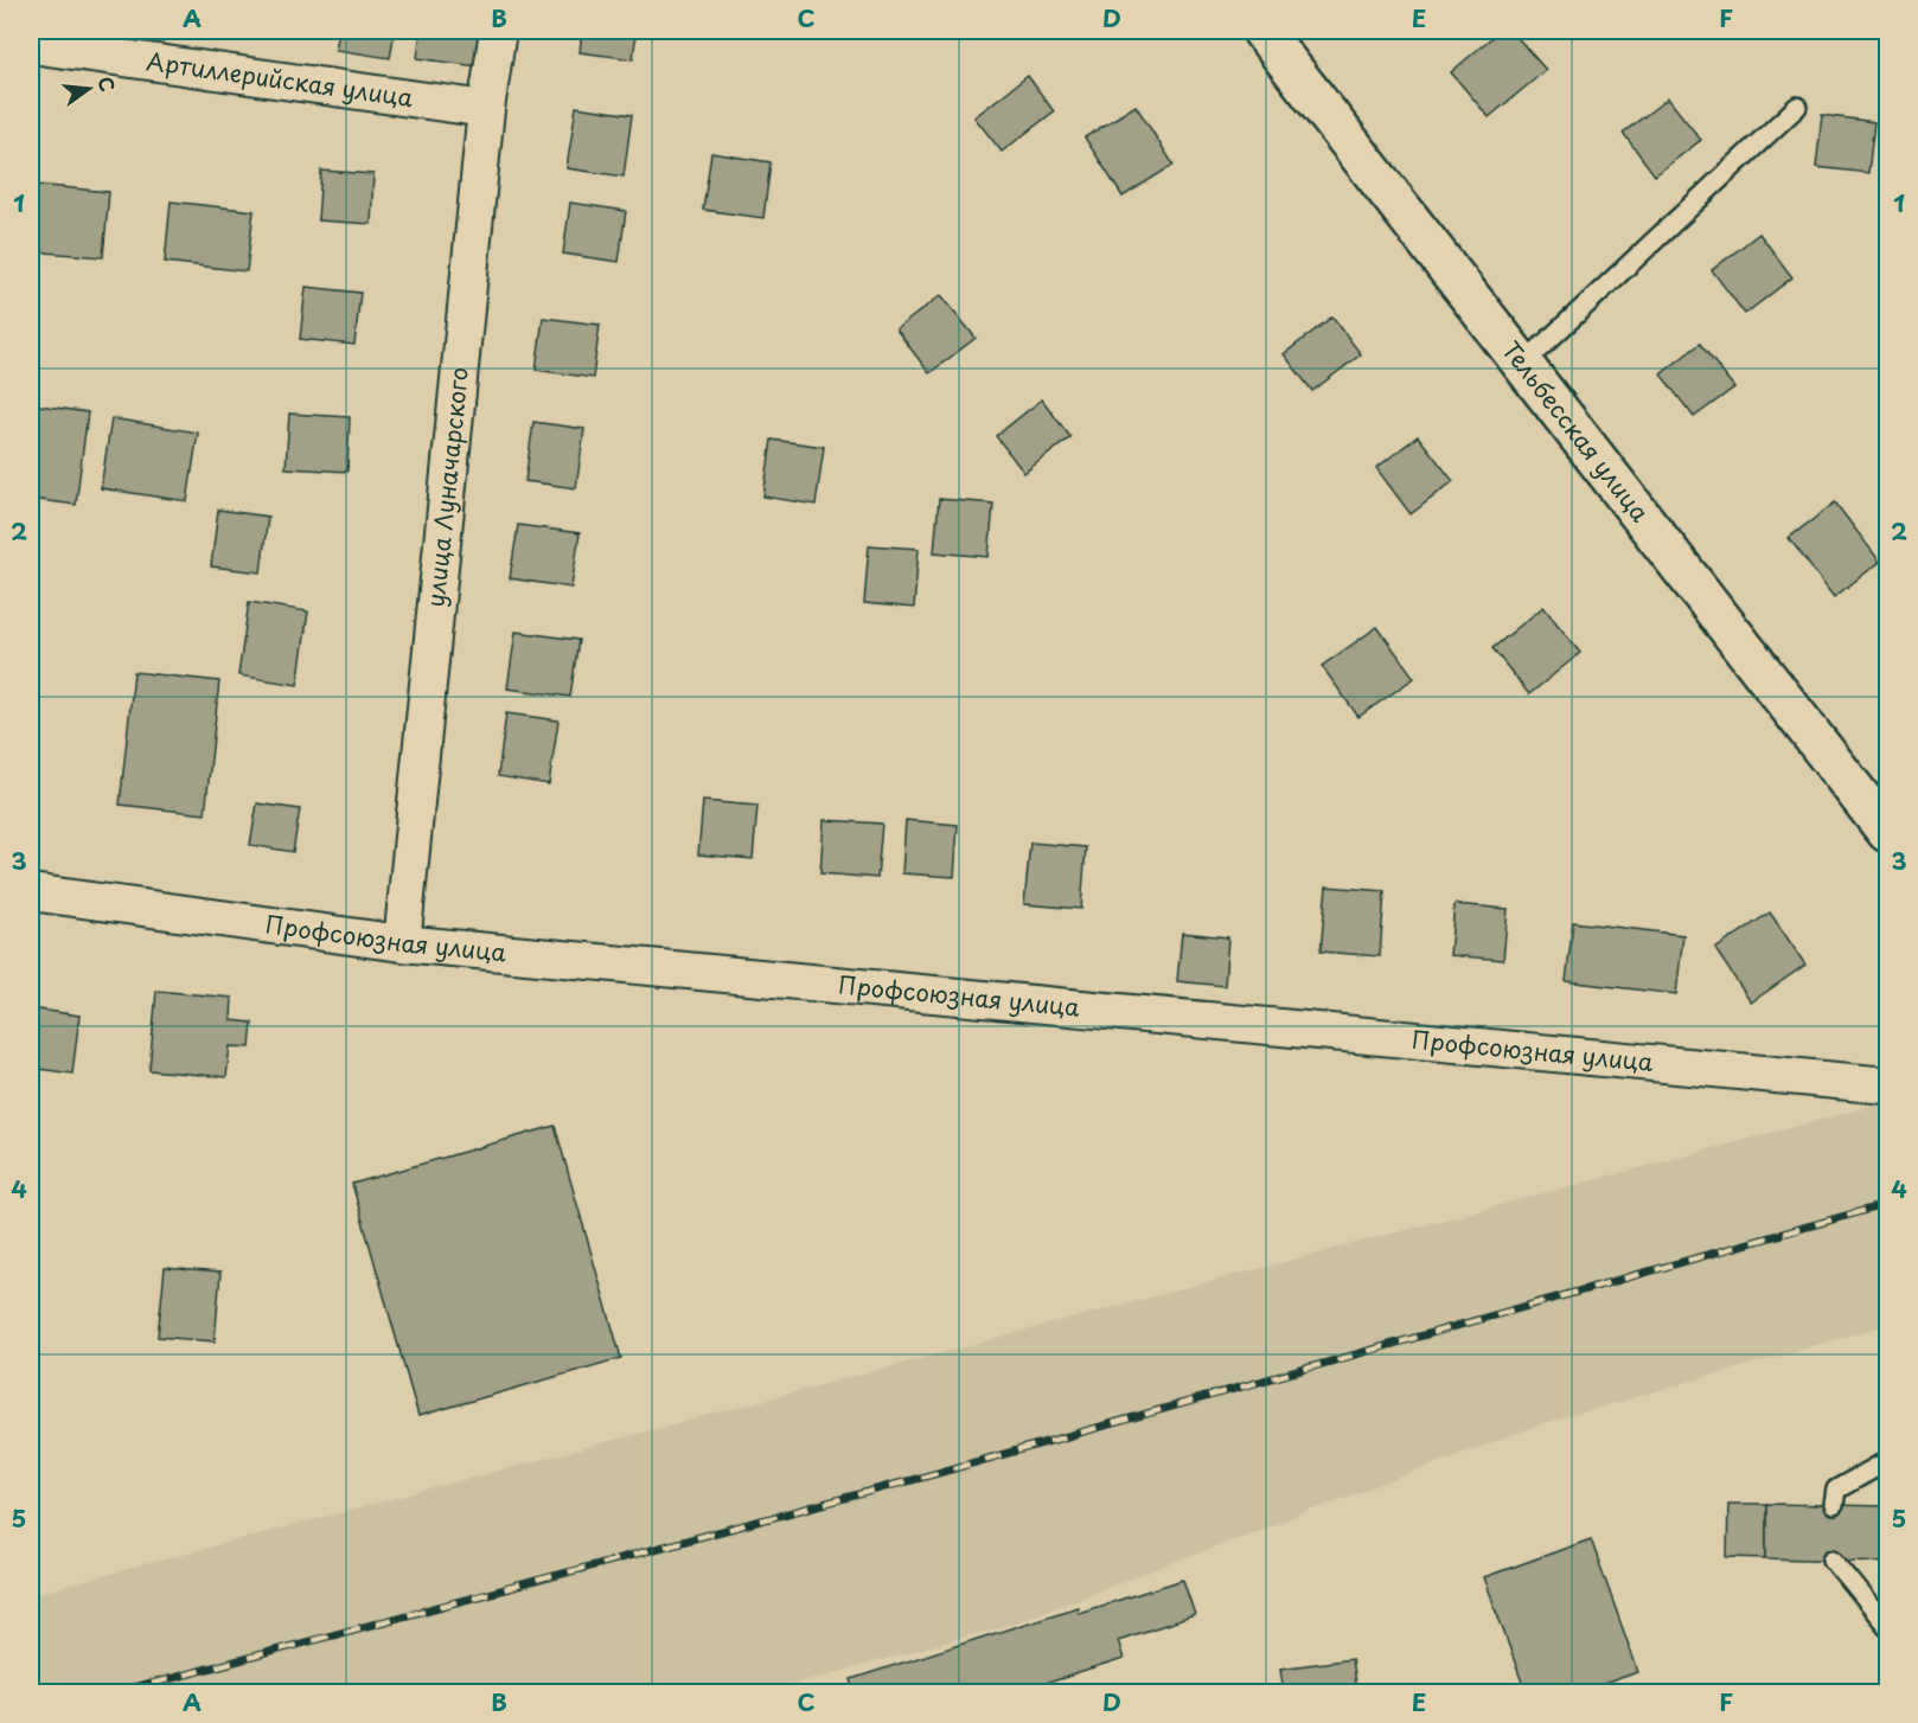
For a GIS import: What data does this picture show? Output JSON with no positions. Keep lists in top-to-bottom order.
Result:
{
  "streets": {
    "street": [
      "Артиллерийская улица",
      "Тельбесская улица",
      "улица Луначарского",
      "Профсоюзная улица"
    ]
  },
  "crossings": [
    ["Артиллерийская улица", "улица Луначарского"],
    ["улица Луначарского", "Профсоюзная улица"]
  ],
  "north": "right",
  "grid": {
    "columns": [
      "A",
      "B",
      "C",
      "D",
      "E",
      "F"
    ],
    "rows": [
      "1",
      "2",
      "3",
      "4",
      "5"
    ]
  }
}
